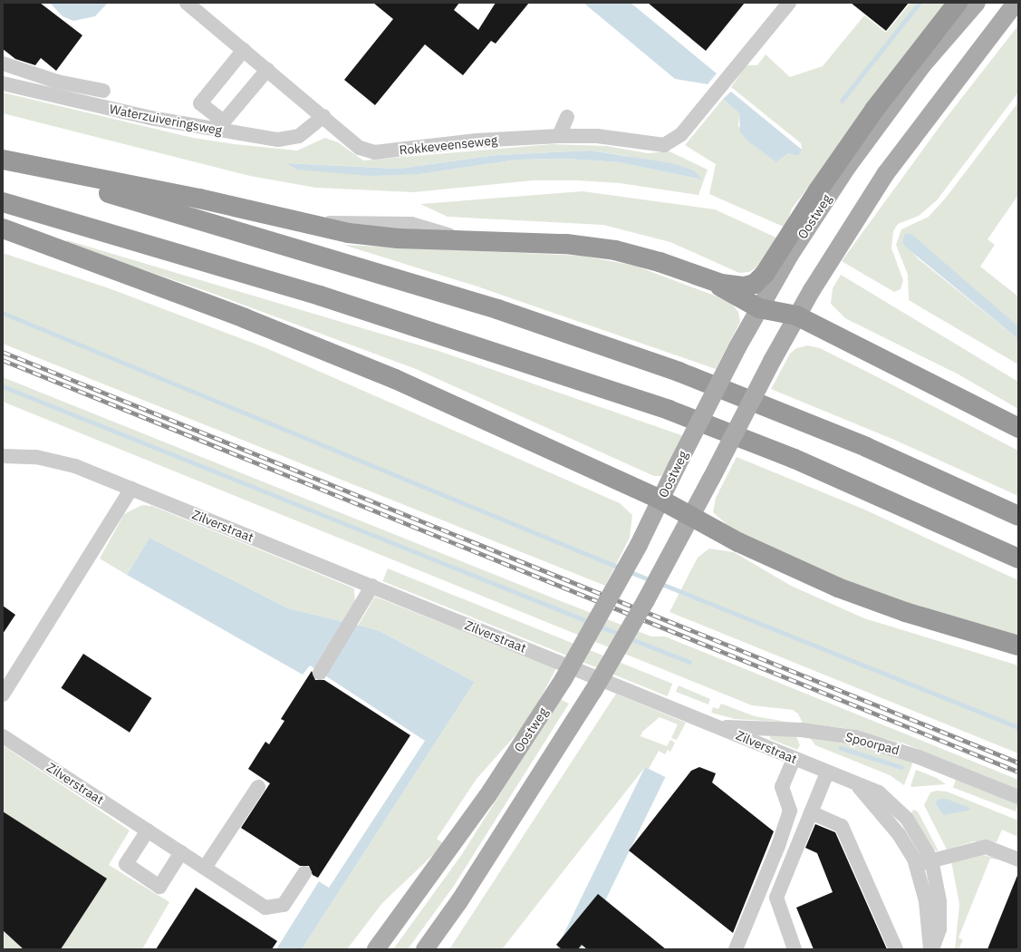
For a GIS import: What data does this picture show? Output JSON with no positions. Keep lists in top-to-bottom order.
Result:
{
  "streets": {
    "main road": ["Oostweg"],
    "street": [
      "Waterzuiveringsweg",
      "Rokkeveenseweg",
      "Zilverstraat",
      "Spoorpad"
    ]
  },
  "crossings": [
    ["Waterzuiveringsweg", "Rokkeveenseweg"],
    ["Zilverstraat", "Spoorpad"]
  ]
}
